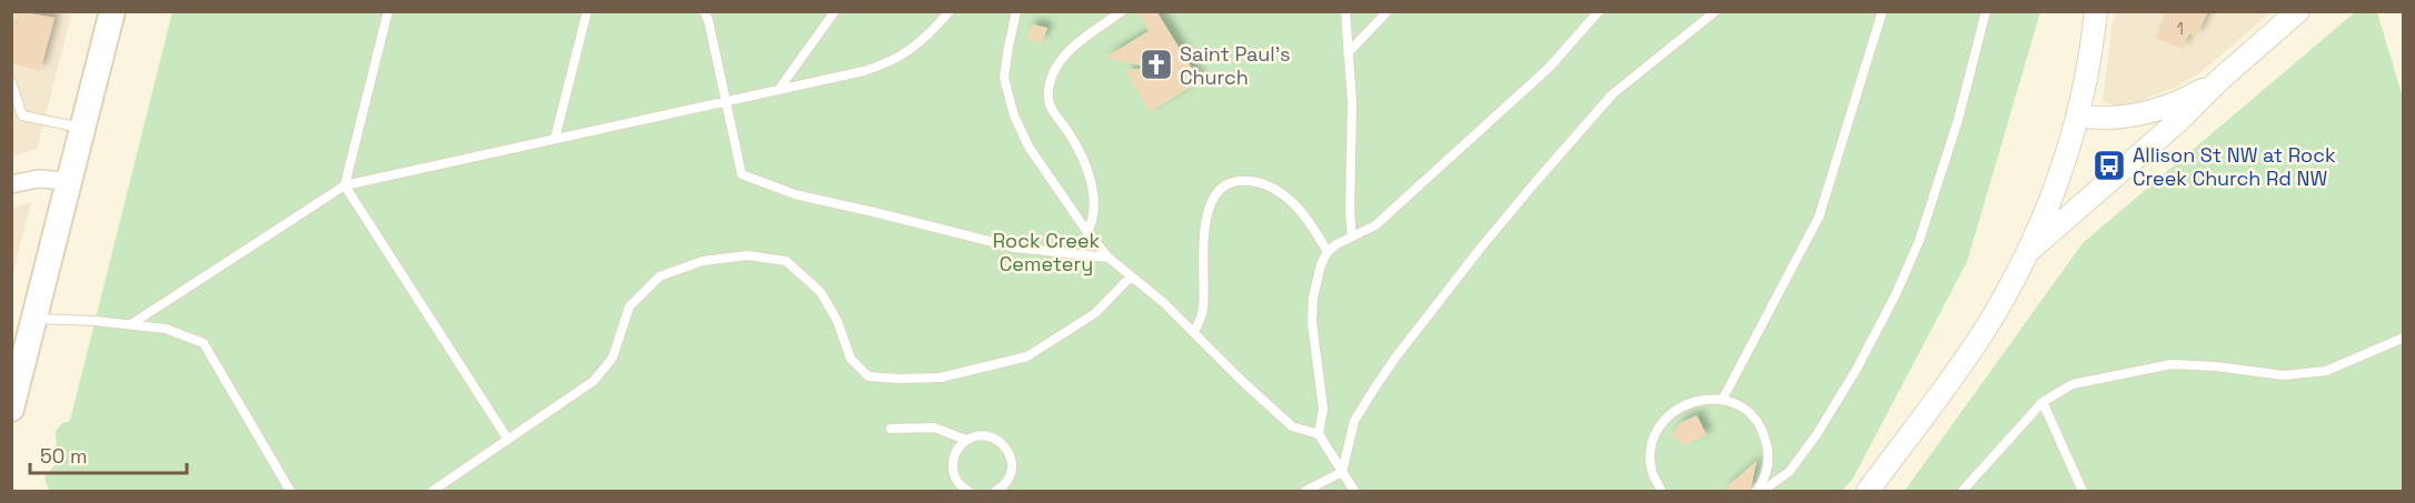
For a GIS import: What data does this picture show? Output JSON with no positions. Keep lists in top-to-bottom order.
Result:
{
  "parks": ["Rock Creek Cemetery"],
  "places": {
    "church": ["Saint Paul's Church"],
    "bus stop": ["Allison St NW at Rock Creek Church Rd NW"]
  },
  "house_numbers": ["1"],
  "scale_bar": "50 m"
}
